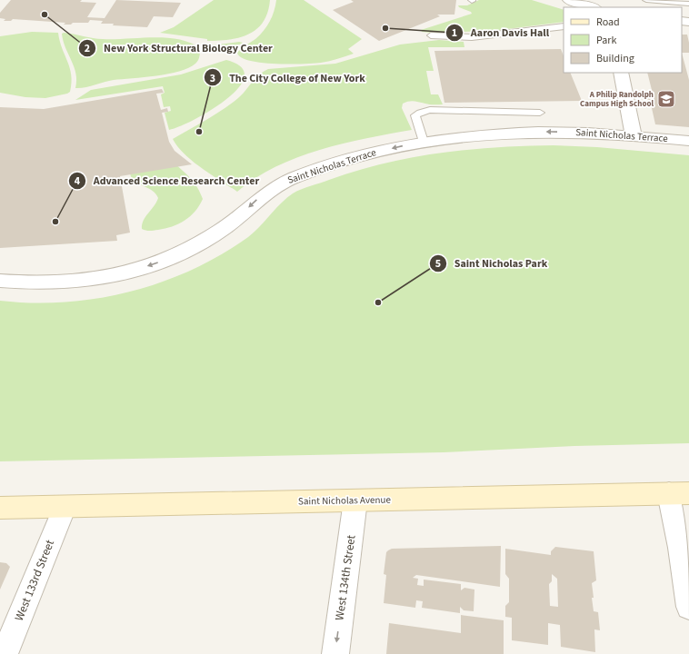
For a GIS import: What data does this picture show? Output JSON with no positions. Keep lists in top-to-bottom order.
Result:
{
  "streets": {
    "main road": ["Saint Nicholas Avenue"],
    "street": ["Saint Nicholas Terrace", "West 134th Street", "West 133rd Street"]
  },
  "crossings": [
    ["Saint Nicholas Avenue", "West 134th Street"],
    ["Saint Nicholas Avenue", "West 133rd Street"]
  ],
  "one_way": ["Saint Nicholas Terrace", "West 134th Street"],
  "places": {
    "other": [
      "New York Structural Biology Center",
      "Aaron Davis Hall",
      "The City College of New York",
      "Advanced Science Research Center",
      "Saint Nicholas Park"
    ],
    "school or university": ["A Philip Randolph Campus High School"]
  },
  "legend": ["Road", "Park", "Building"]
}
